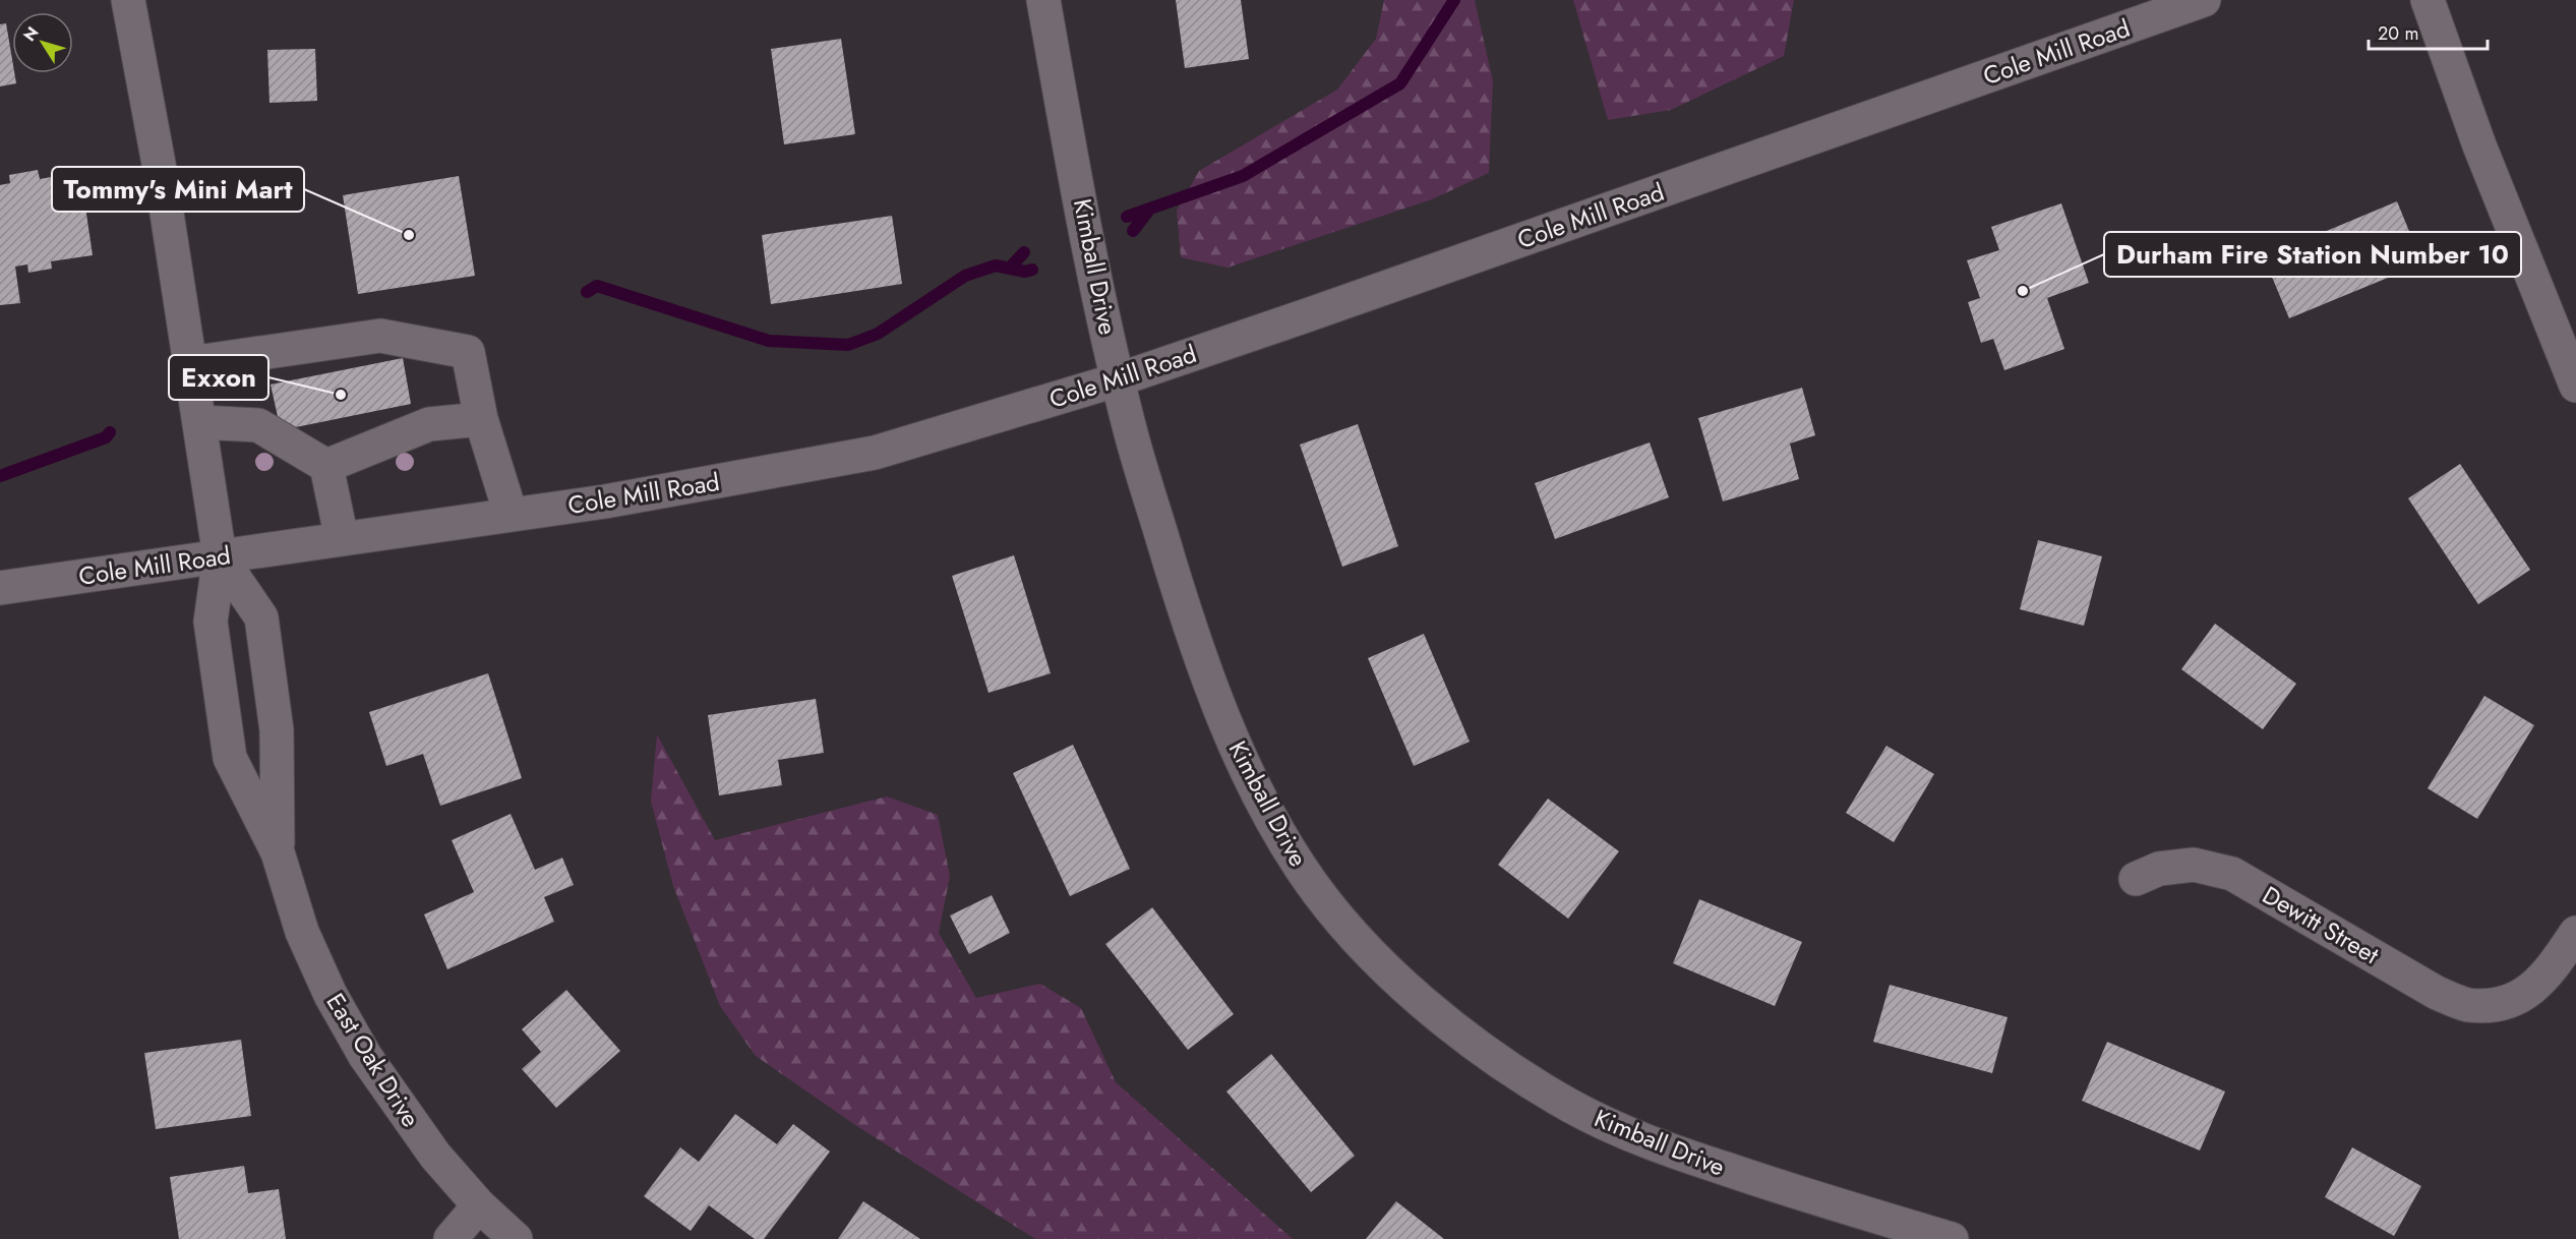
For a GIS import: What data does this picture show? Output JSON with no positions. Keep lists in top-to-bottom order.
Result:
{
  "streets": {
    "street": [
      "Cole Mill Road",
      "Kimball Drive",
      "Dewitt Street",
      "East Oak Drive"
    ]
  },
  "crossings": [
    ["Cole Mill Road", "Kimball Drive"],
    ["Cole Mill Road", "East Oak Drive"]
  ],
  "places": ["Tommy's Mini Mart", "Durham Fire Station Number 10", "Exxon"],
  "scale_bar": "20 m",
  "north": "top left"
}
